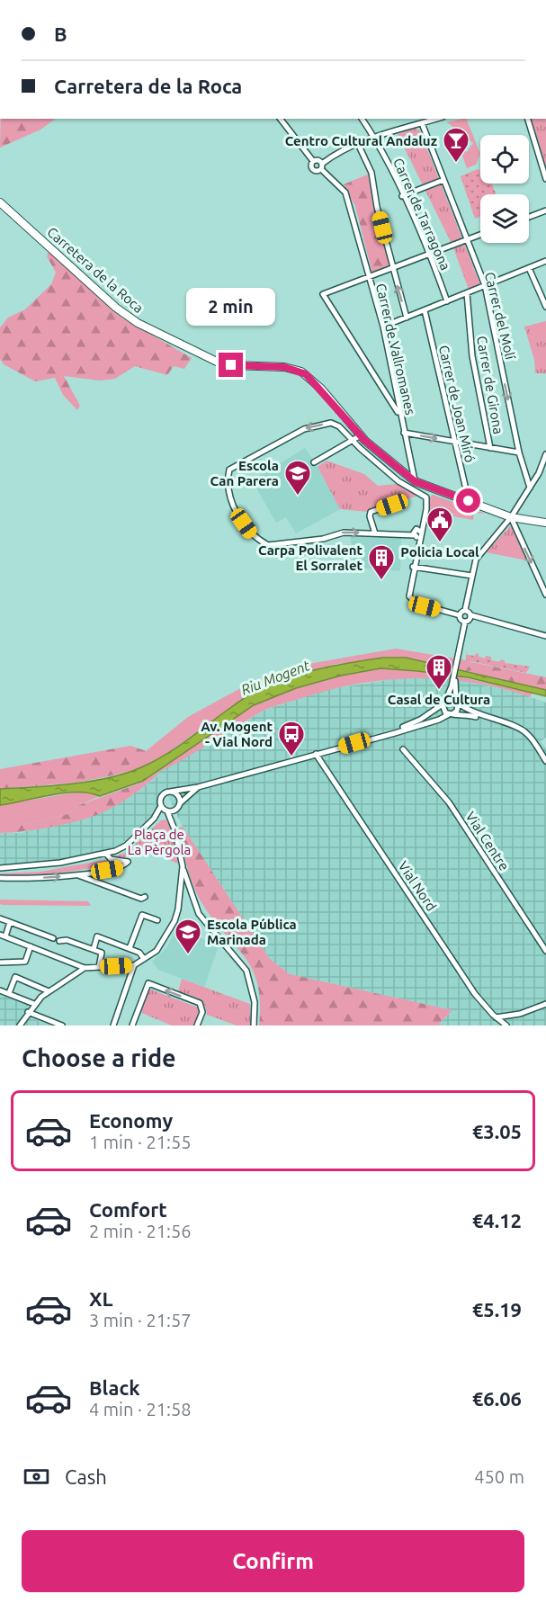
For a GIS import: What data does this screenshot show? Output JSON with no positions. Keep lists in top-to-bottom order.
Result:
{
  "streets": {
    "street": [
      "Carrer de Tarragona",
      "Carretera de la Roca",
      "Carrer del Molí",
      "Carrer de Vallromanes",
      "Carrer de Girona",
      "Carrer de Joan Miró",
      "Vial Centre",
      "Vial Nord"
    ]
  },
  "one_way": ["Carrer del Molí"],
  "water": ["Riu Mogent"],
  "parks": ["Plaça de La Pèrgola"],
  "places": {
    "bar": ["Centro Cultural Andaluz"],
    "school or university": ["Escola Can Parera", "Escola Pública Marinada"],
    "public building": ["Policia Local"],
    "building": ["Carpa Polivalent El Sorralet", "Casal de Cultura"],
    "bus stop": ["Av. Mogent - Vial Nord"]
  },
  "page": {
    "banner": ["B", "Carretera de la Roca"],
    "bubble": "2 min",
    "heading": "Choose a ride",
    "list": [
      {
        "name": "Economy",
        "note": "1 min · 21:55",
        "value": "€3.05"
      },
      {
        "name": "Comfort",
        "note": "2 min · 21:56",
        "value": "€4.12"
      },
      {
        "name": "XL",
        "note": "3 min · 21:57",
        "value": "€5.19"
      },
      {
        "name": "Black",
        "note": "4 min · 21:58",
        "value": "€6.06"
      }
    ],
    "pay": ["Cash", "450 m"],
    "buttons": "Confirm"
  }
}
